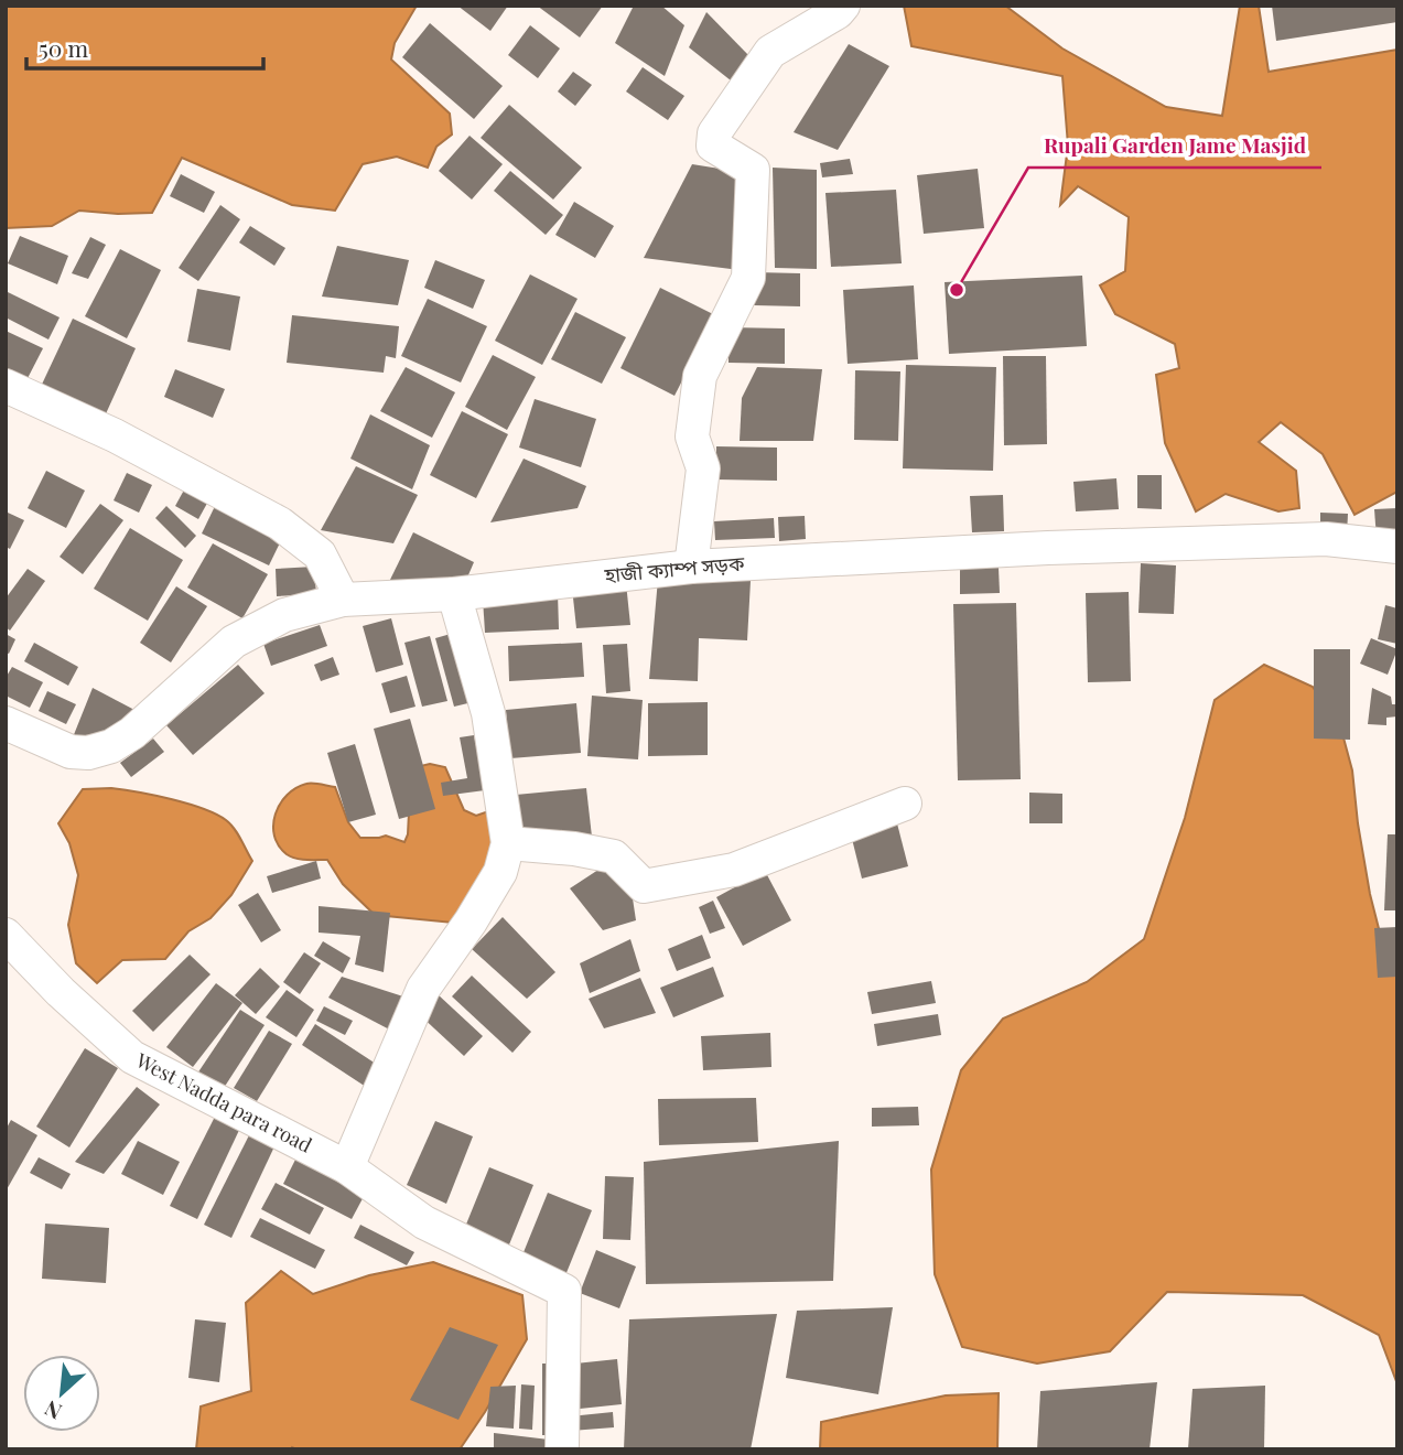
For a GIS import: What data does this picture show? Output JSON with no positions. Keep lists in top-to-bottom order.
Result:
{
  "streets": {
    "street": ["হাজী ক্যাম্প সড়ক", "West Nadda para road"]
  },
  "places": ["Rupali Garden Jame Masjid"],
  "scale_bar": "50 m",
  "north": "bottom left"
}
